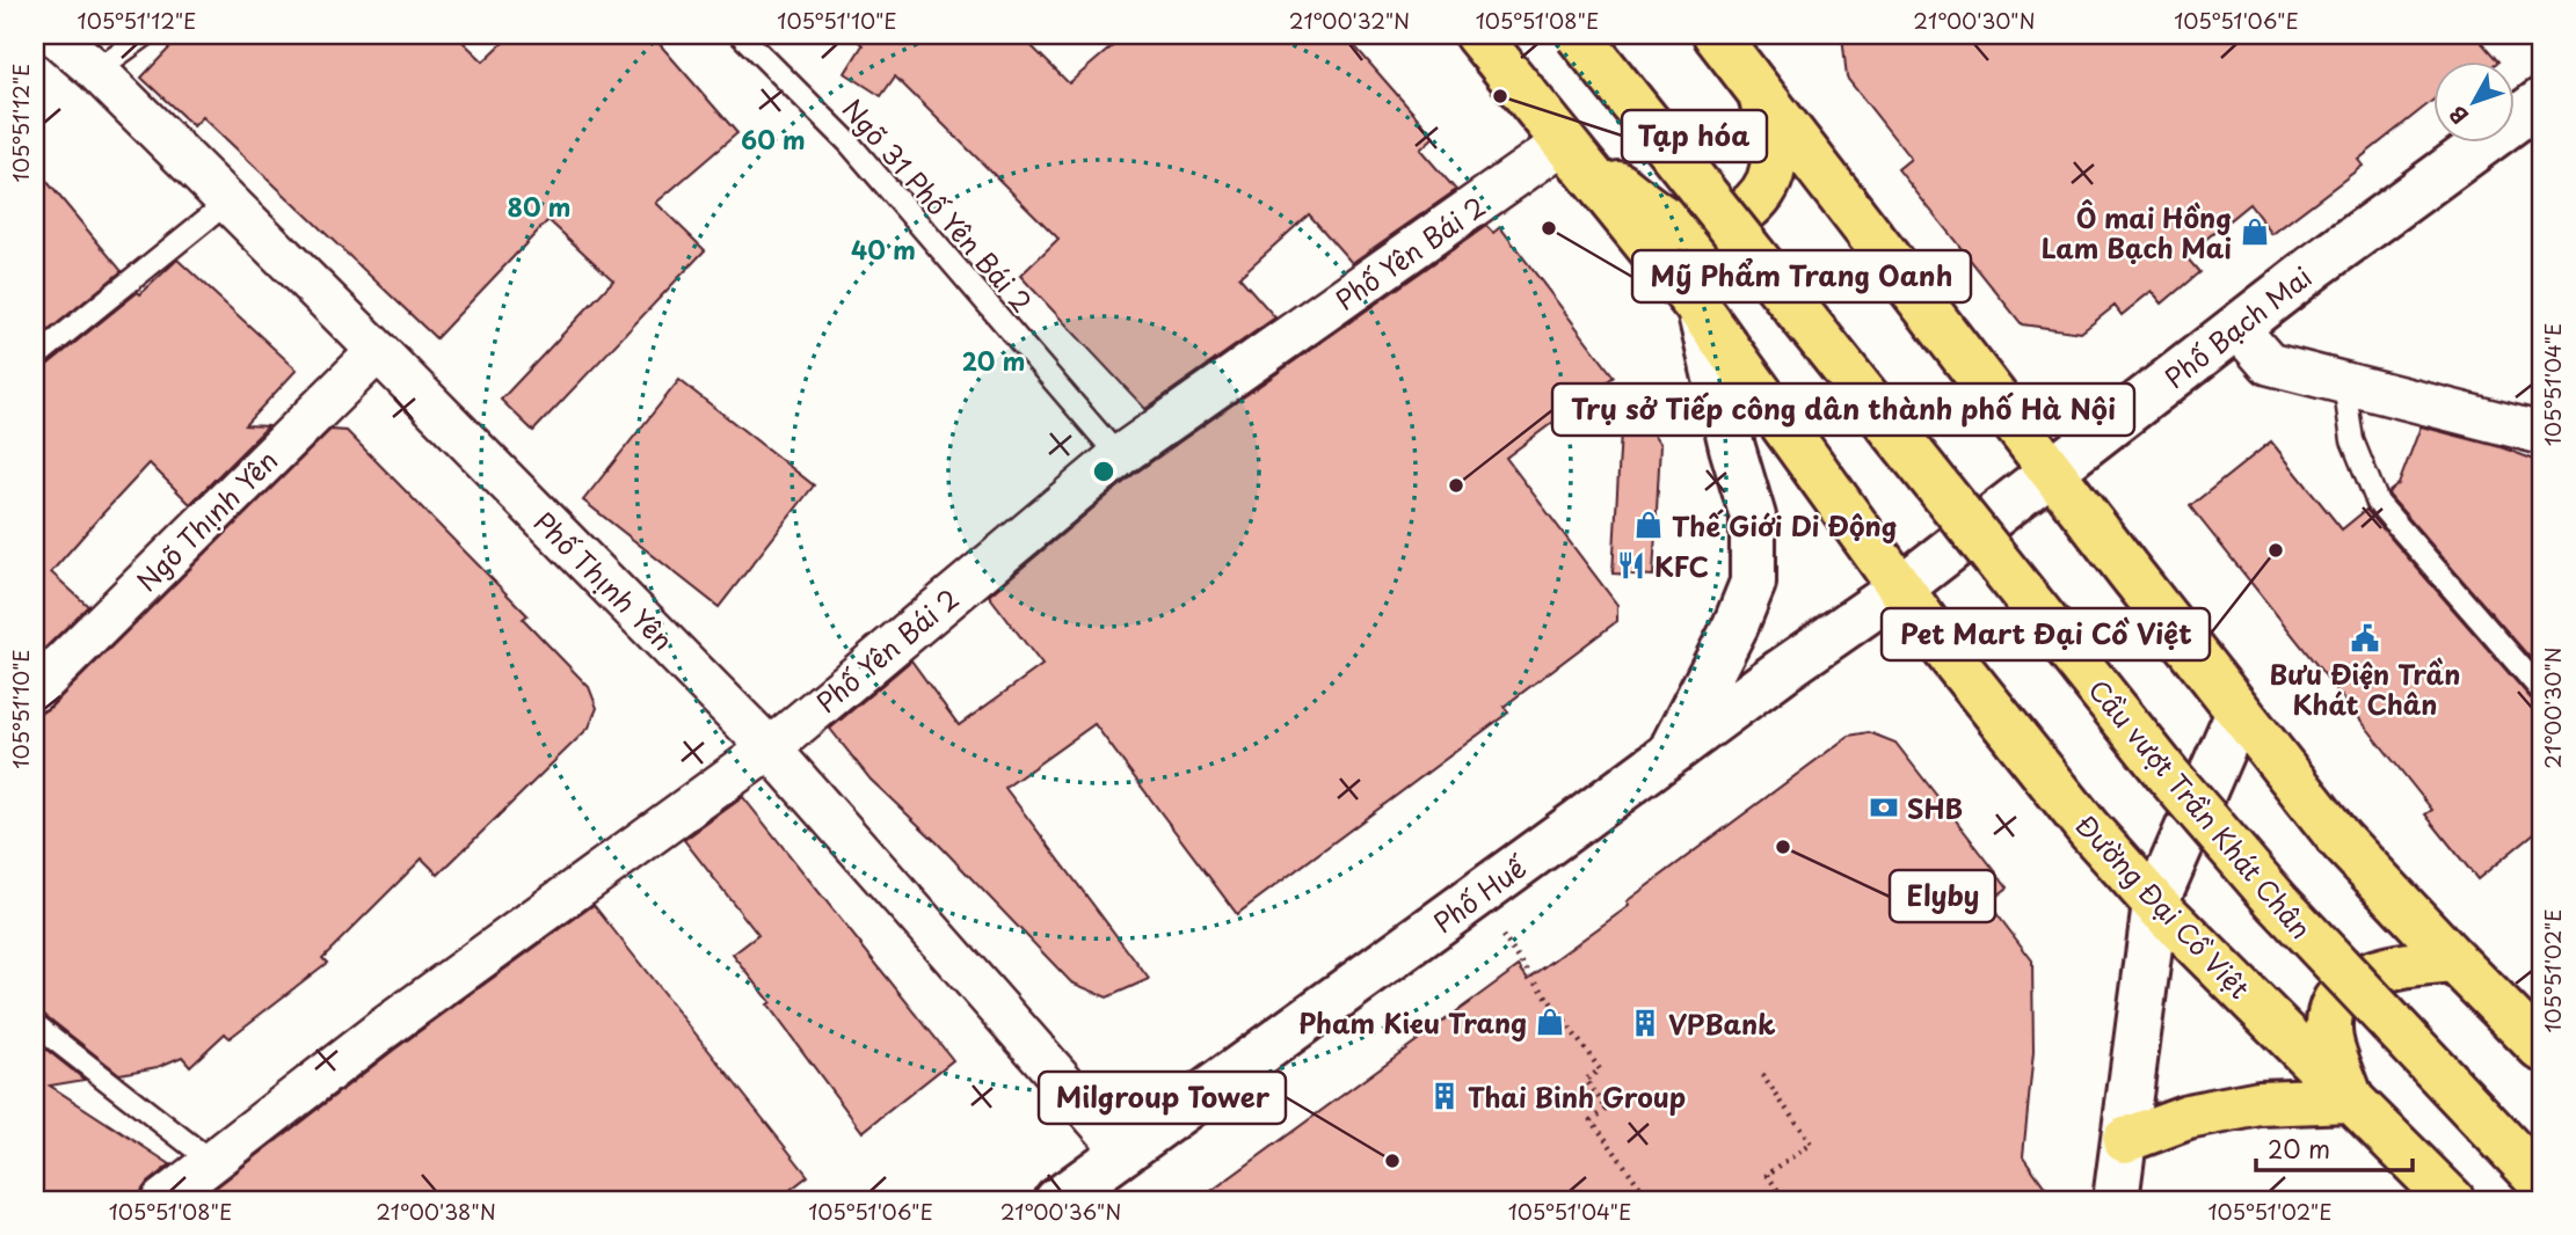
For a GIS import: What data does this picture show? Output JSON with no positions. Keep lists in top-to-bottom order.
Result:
{
  "streets": {
    "main road": [
      "Phố Bạch Mai",
      "Cầu vượt Trần Khát Chân",
      "Phố Huế",
      "Đường Đại Cồ Việt"
    ],
    "street": ["Phố Yên Bái 2", "Ngõ Thịnh Yên", "Phố Thịnh Yên"],
    "lane": ["Ngõ 31 Phố Yên Bái 2"]
  },
  "crossings": [
    ["Ngõ 31 Phố Yên Bái 2", "Phố Yên Bái 2"],
    ["Phố Yên Bái 2", "Phố Thịnh Yên"],
    ["Phố Yên Bái 2", "Đường Đại Cồ Việt"],
    ["Phố Bạch Mai", "Phố Huế"],
    ["Phố Bạch Mai", "Đường Đại Cồ Việt"],
    ["Ngõ Thịnh Yên", "Phố Thịnh Yên"],
    ["Phố Thịnh Yên", "Phố Huế"],
    ["Phố Huế", "Đường Đại Cồ Việt"]
  ],
  "places": {
    "other": [
      "Tạp hóa",
      "Mỹ Phẩm Trang Oanh",
      "Trụ sở Tiếp công dân thành phố Hà Nội",
      "Pet Mart Đại Cồ Việt",
      "Elyby",
      "Milgroup Tower"
    ],
    "shop": ["Ô mai Hồng Lam Bạch Mai", "Thế Giới Di Động", "Pham Kieu Trang"],
    "restaurant": ["KFC"],
    "public building": ["Bưu Điện Trần Khát Chân"],
    "bank": ["SHB"],
    "building": ["VPBank", "Thai Binh Group"]
  },
  "scale_bar": "20 m",
  "north": "bottom left",
  "coordinates": [
    "105°51'12\"E",
    "105°51'10\"E",
    "21°00'32\"N",
    "105°51'08\"E",
    "21°00'30\"N",
    "105°51'06\"E",
    "105°51'04\"E",
    "105°51'02\"E",
    "21°00'38\"N",
    "21°00'36\"N"
  ],
  "rings": [
    "60 m",
    "80 m",
    "40 m",
    "20 m"
  ]
}
